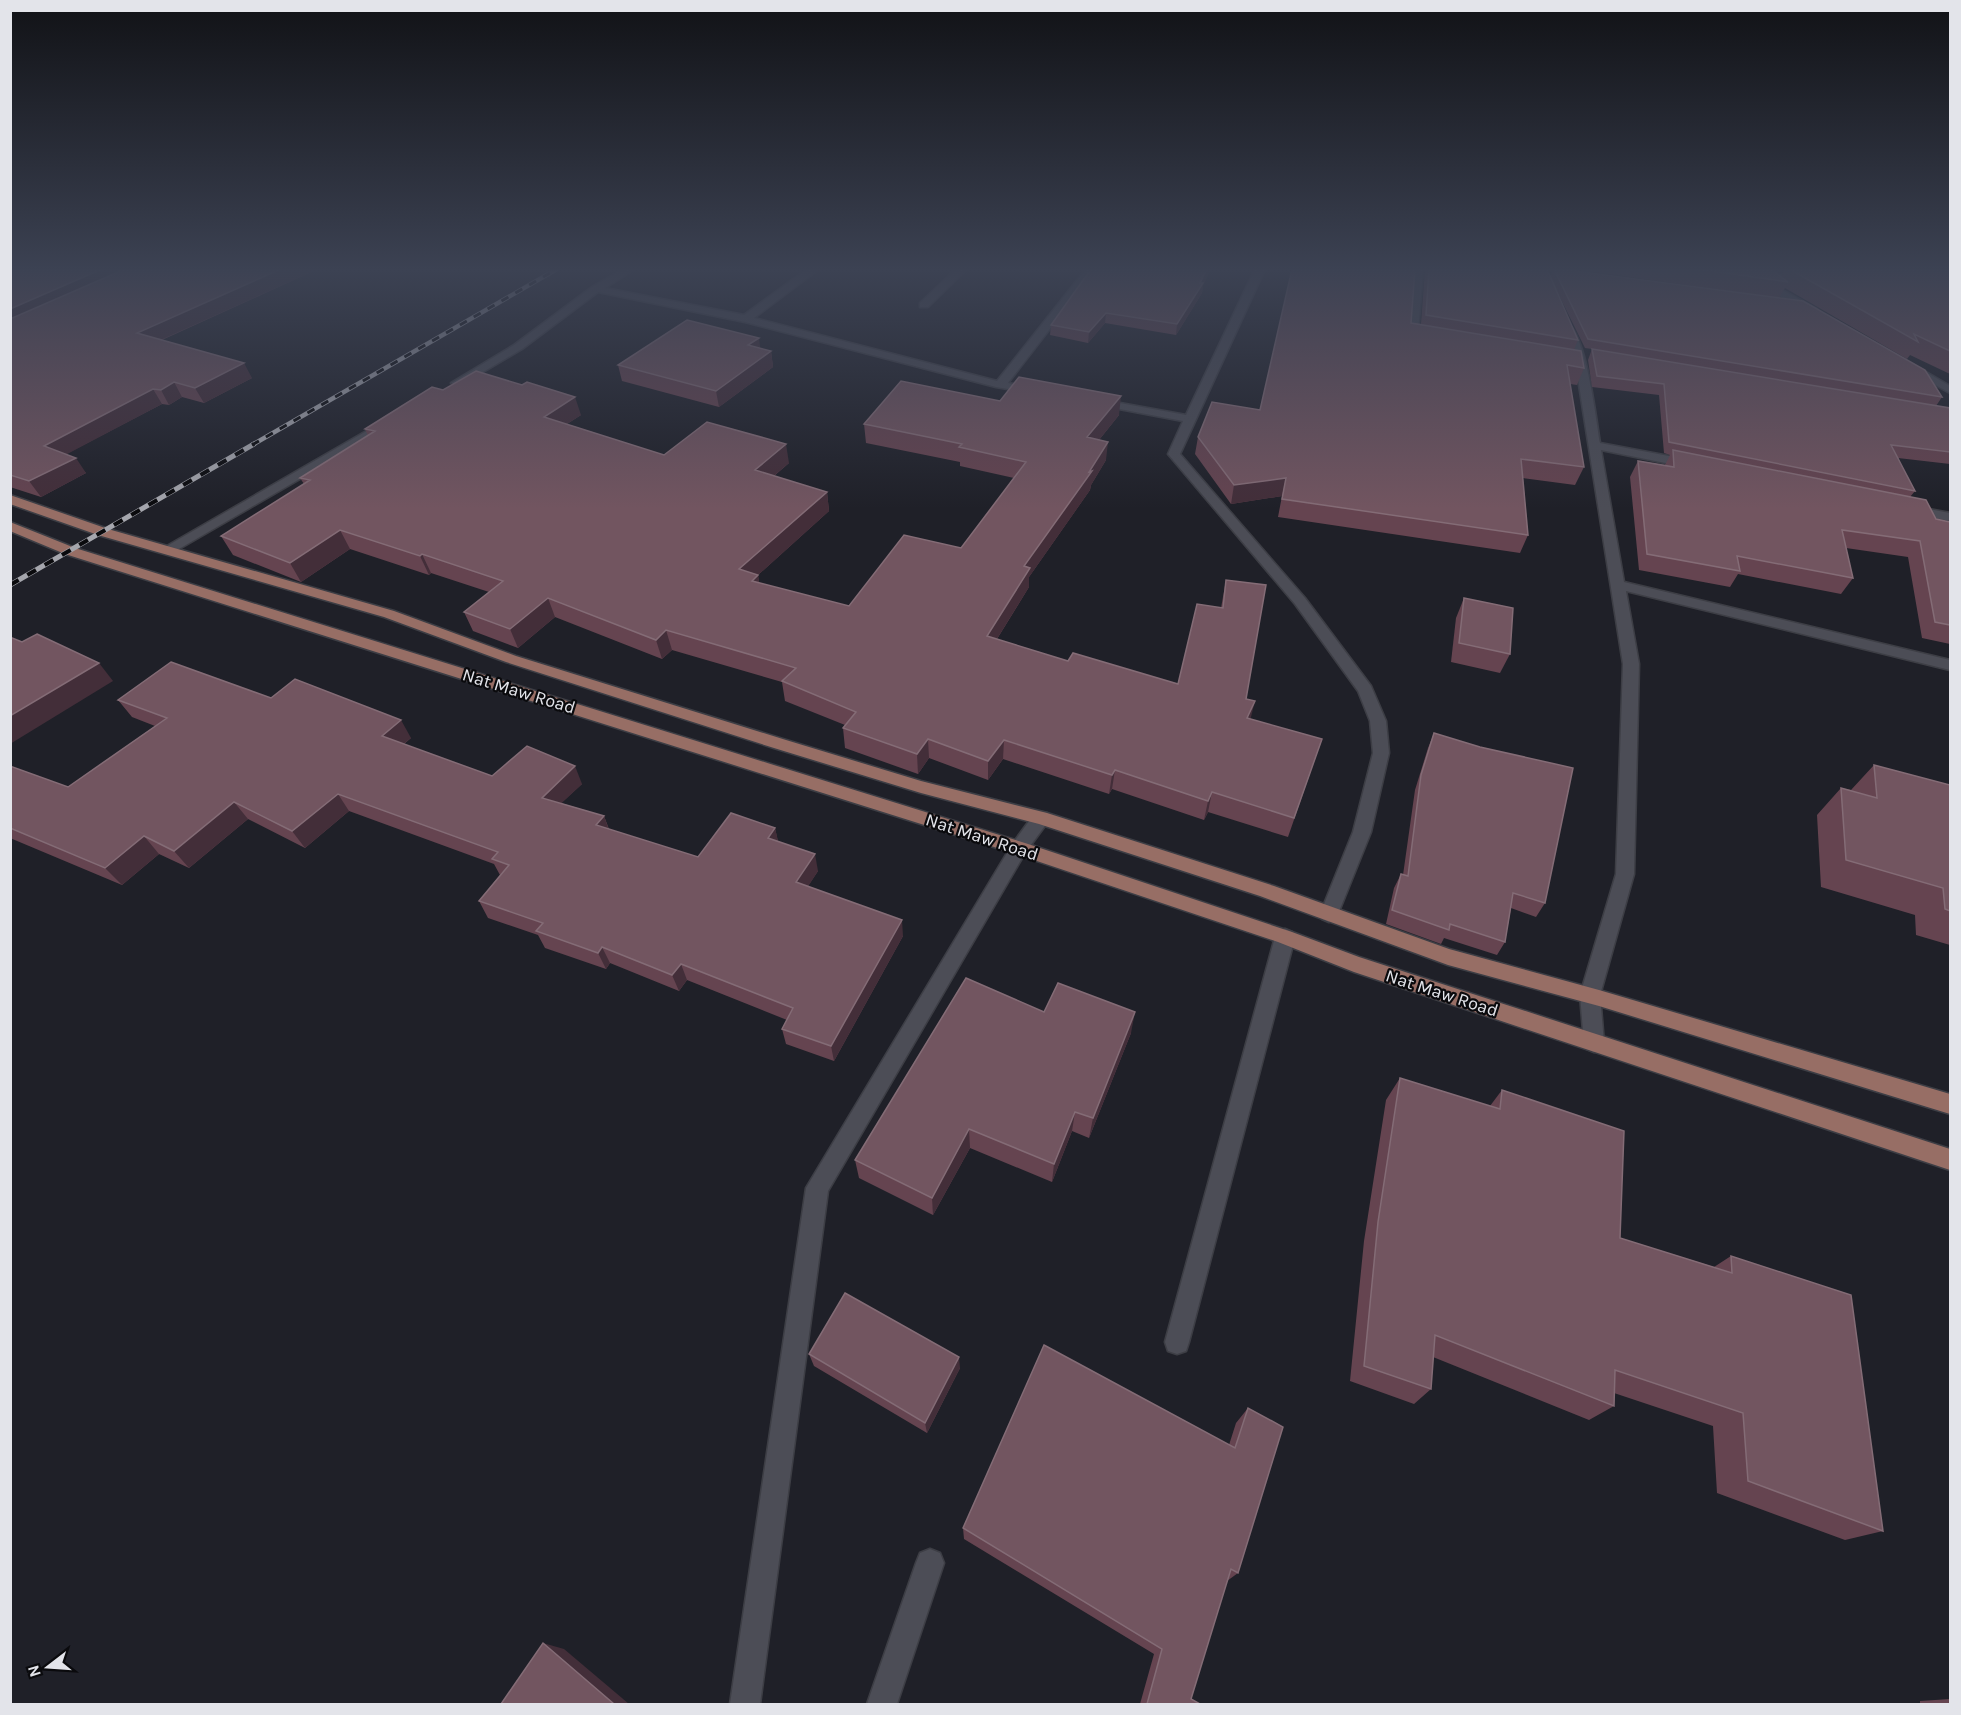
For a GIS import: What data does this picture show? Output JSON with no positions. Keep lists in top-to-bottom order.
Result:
{
  "streets": {
    "main road": ["Nat Maw Road"]
  },
  "north": "left"
}
